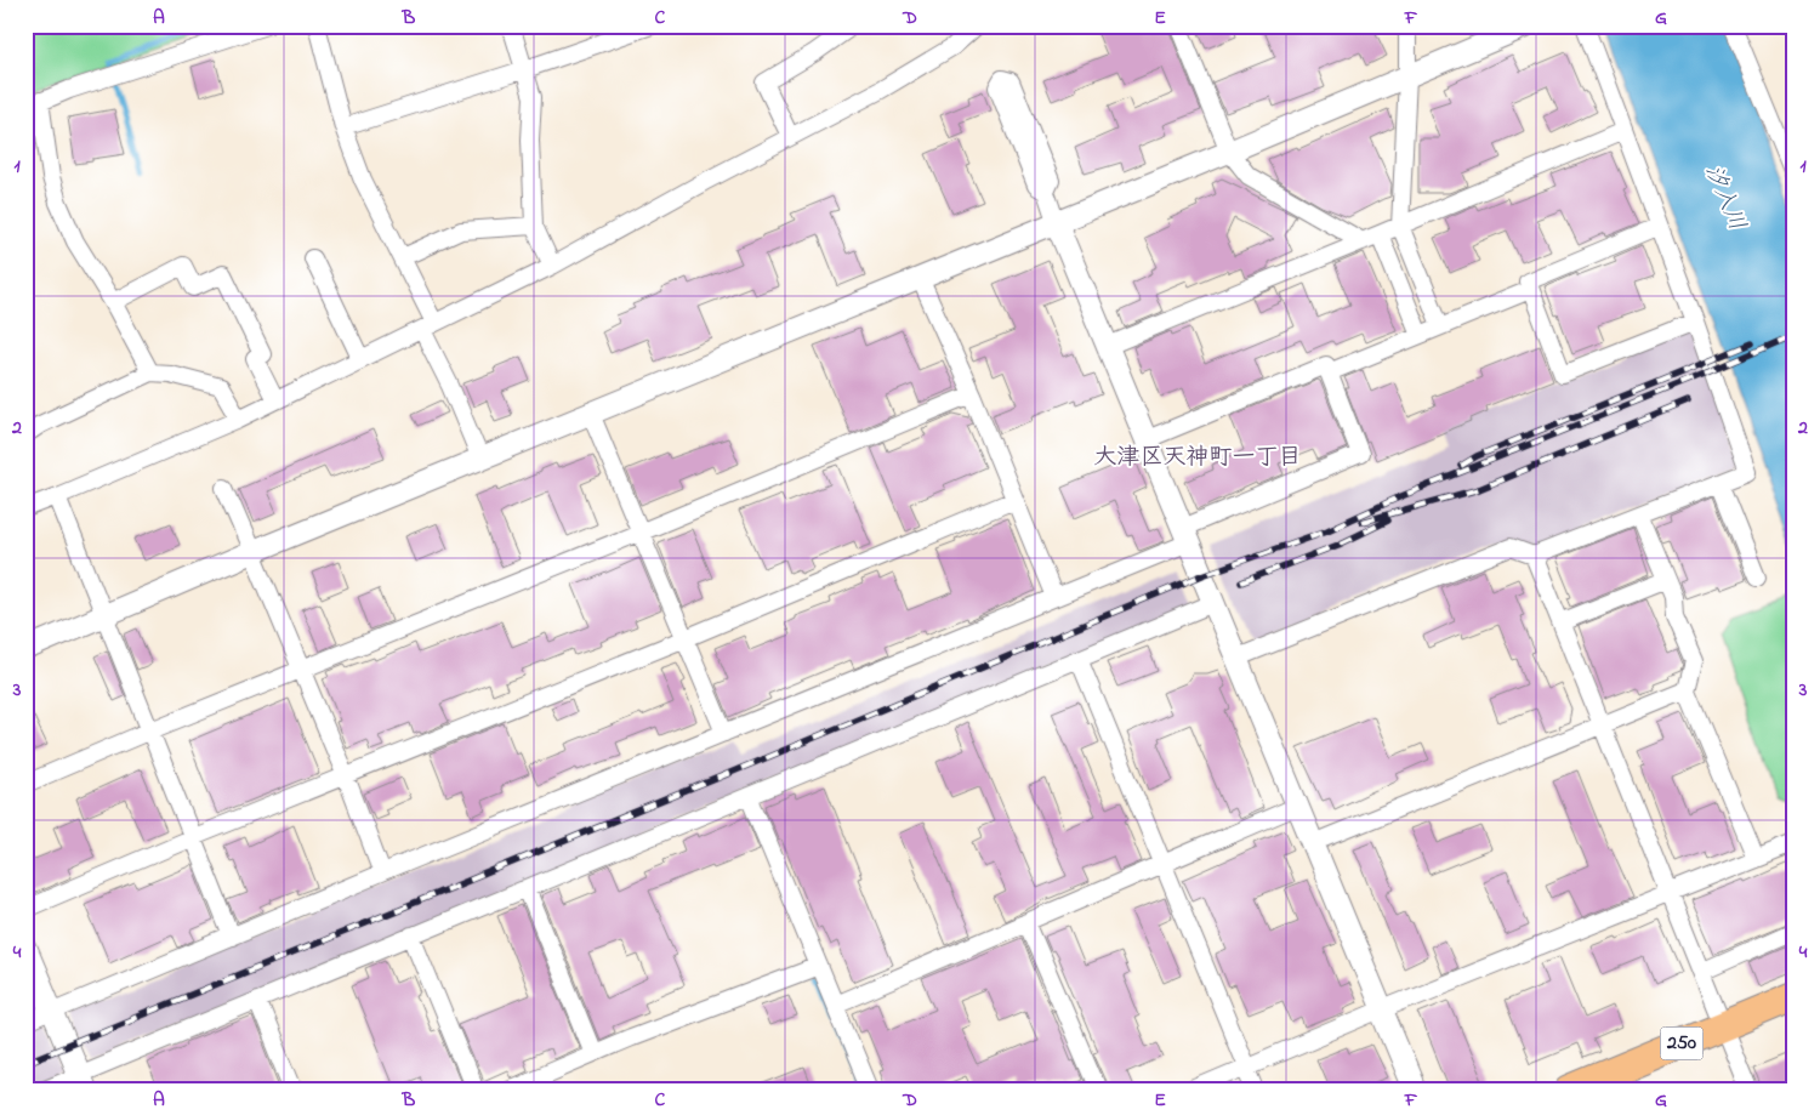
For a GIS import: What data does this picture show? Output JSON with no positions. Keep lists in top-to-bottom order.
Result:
{
  "streets": {
    "highway": ["250"]
  },
  "districts": ["大津区天神町一丁目"],
  "water": ["汐入川"],
  "grid": {
    "columns": [
      "A",
      "B",
      "C",
      "D",
      "E",
      "F",
      "G"
    ],
    "rows": [
      "1",
      "2",
      "3",
      "4"
    ]
  }
}
